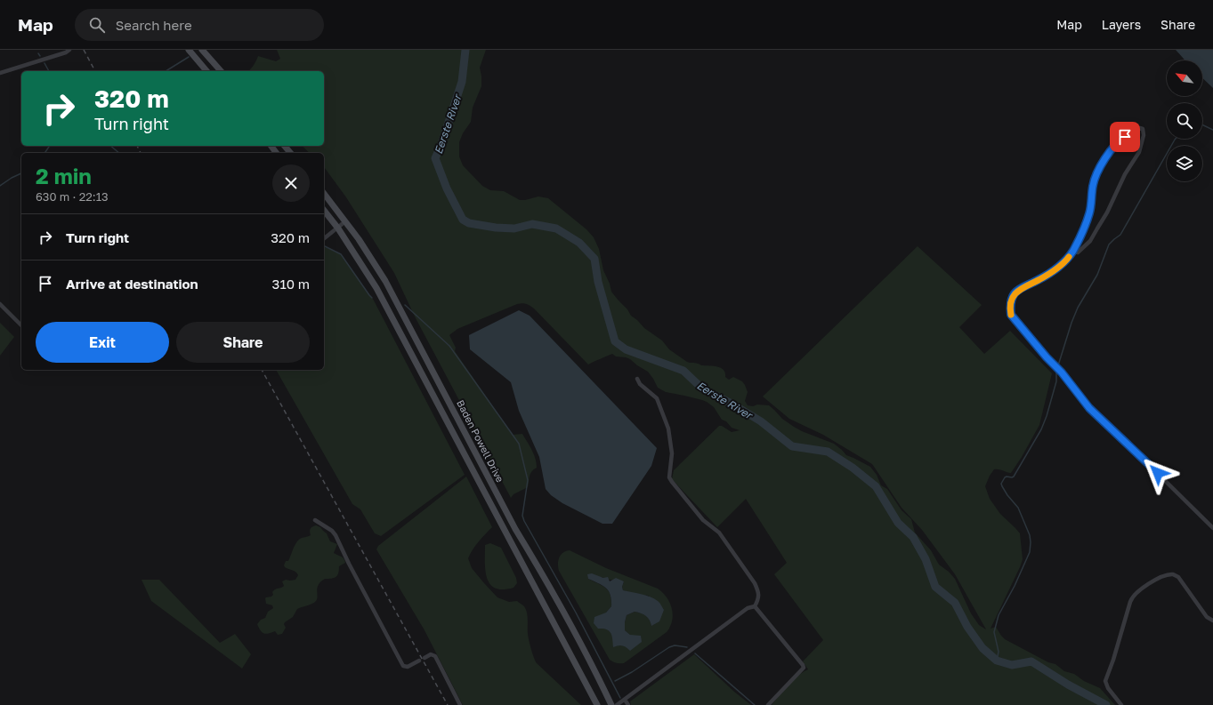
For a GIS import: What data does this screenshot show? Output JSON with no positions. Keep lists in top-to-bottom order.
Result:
{
  "streets": {
    "main road": ["Baden Powell Drive"]
  },
  "water": ["Eerste River"],
  "north": "top left",
  "page": {
    "header": "Map",
    "search": "Search here",
    "nav": ["Map", "Layers", "Share"],
    "turn": ["320 m", "Turn right"],
    "heading": ["2 min", "630 m · 22:13"],
    "list": [
      {
        "name": "Turn right",
        "value": "320 m"
      },
      {
        "name": "Arrive at destination",
        "value": "310 m"
      }
    ],
    "buttons": ["Exit", "Share"]
  }
}
